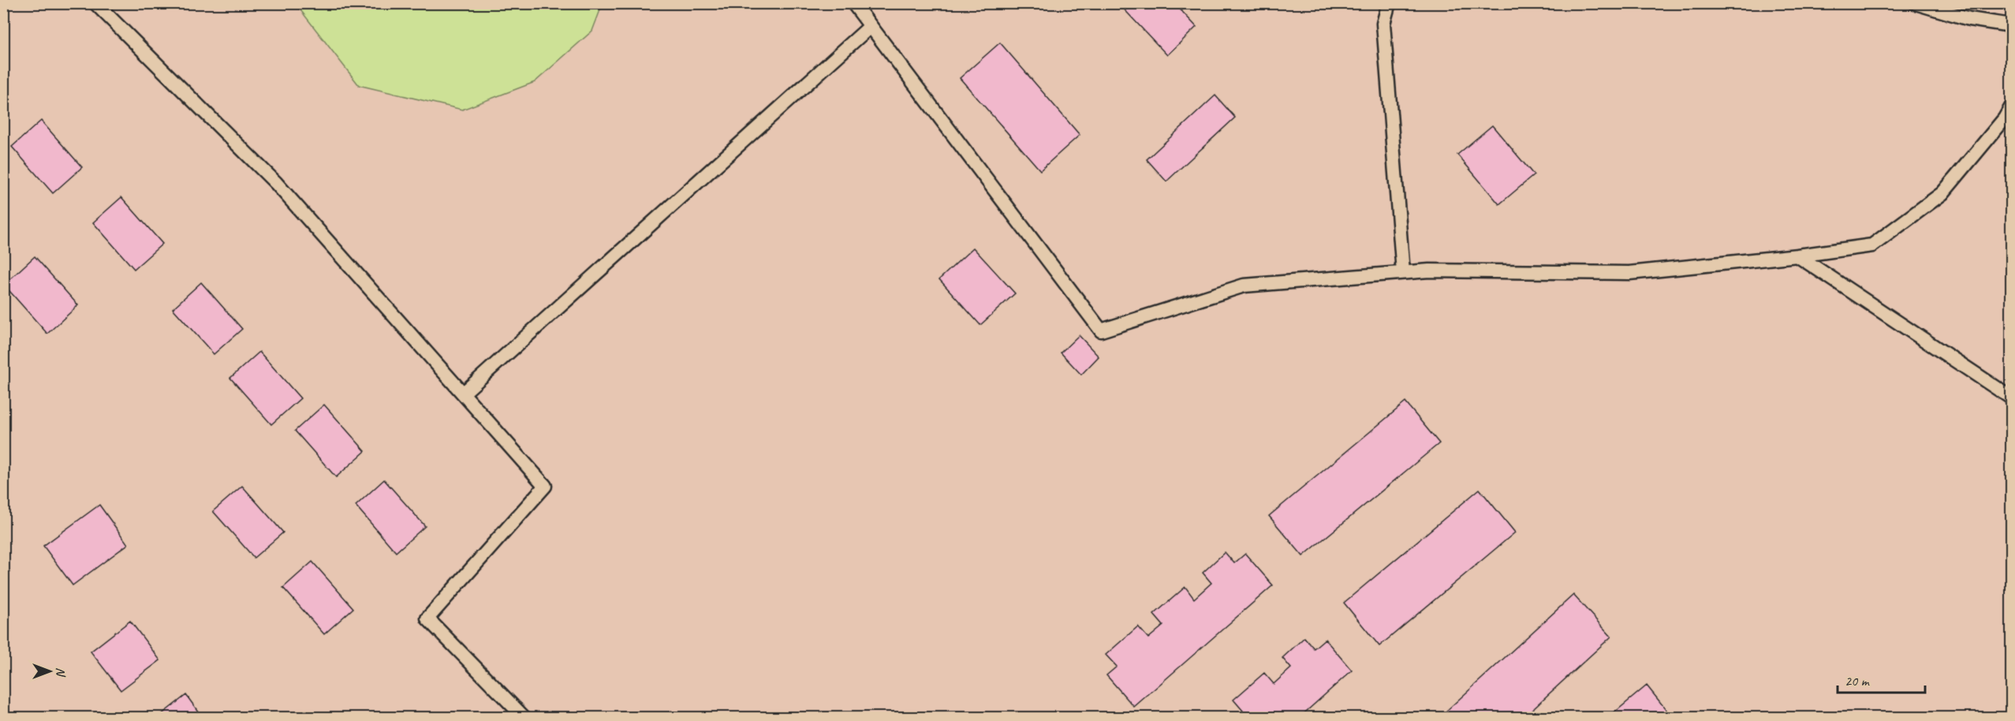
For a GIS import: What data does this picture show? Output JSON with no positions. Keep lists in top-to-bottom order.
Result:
{
  "scale_bar": "20 m",
  "north": "right"
}
